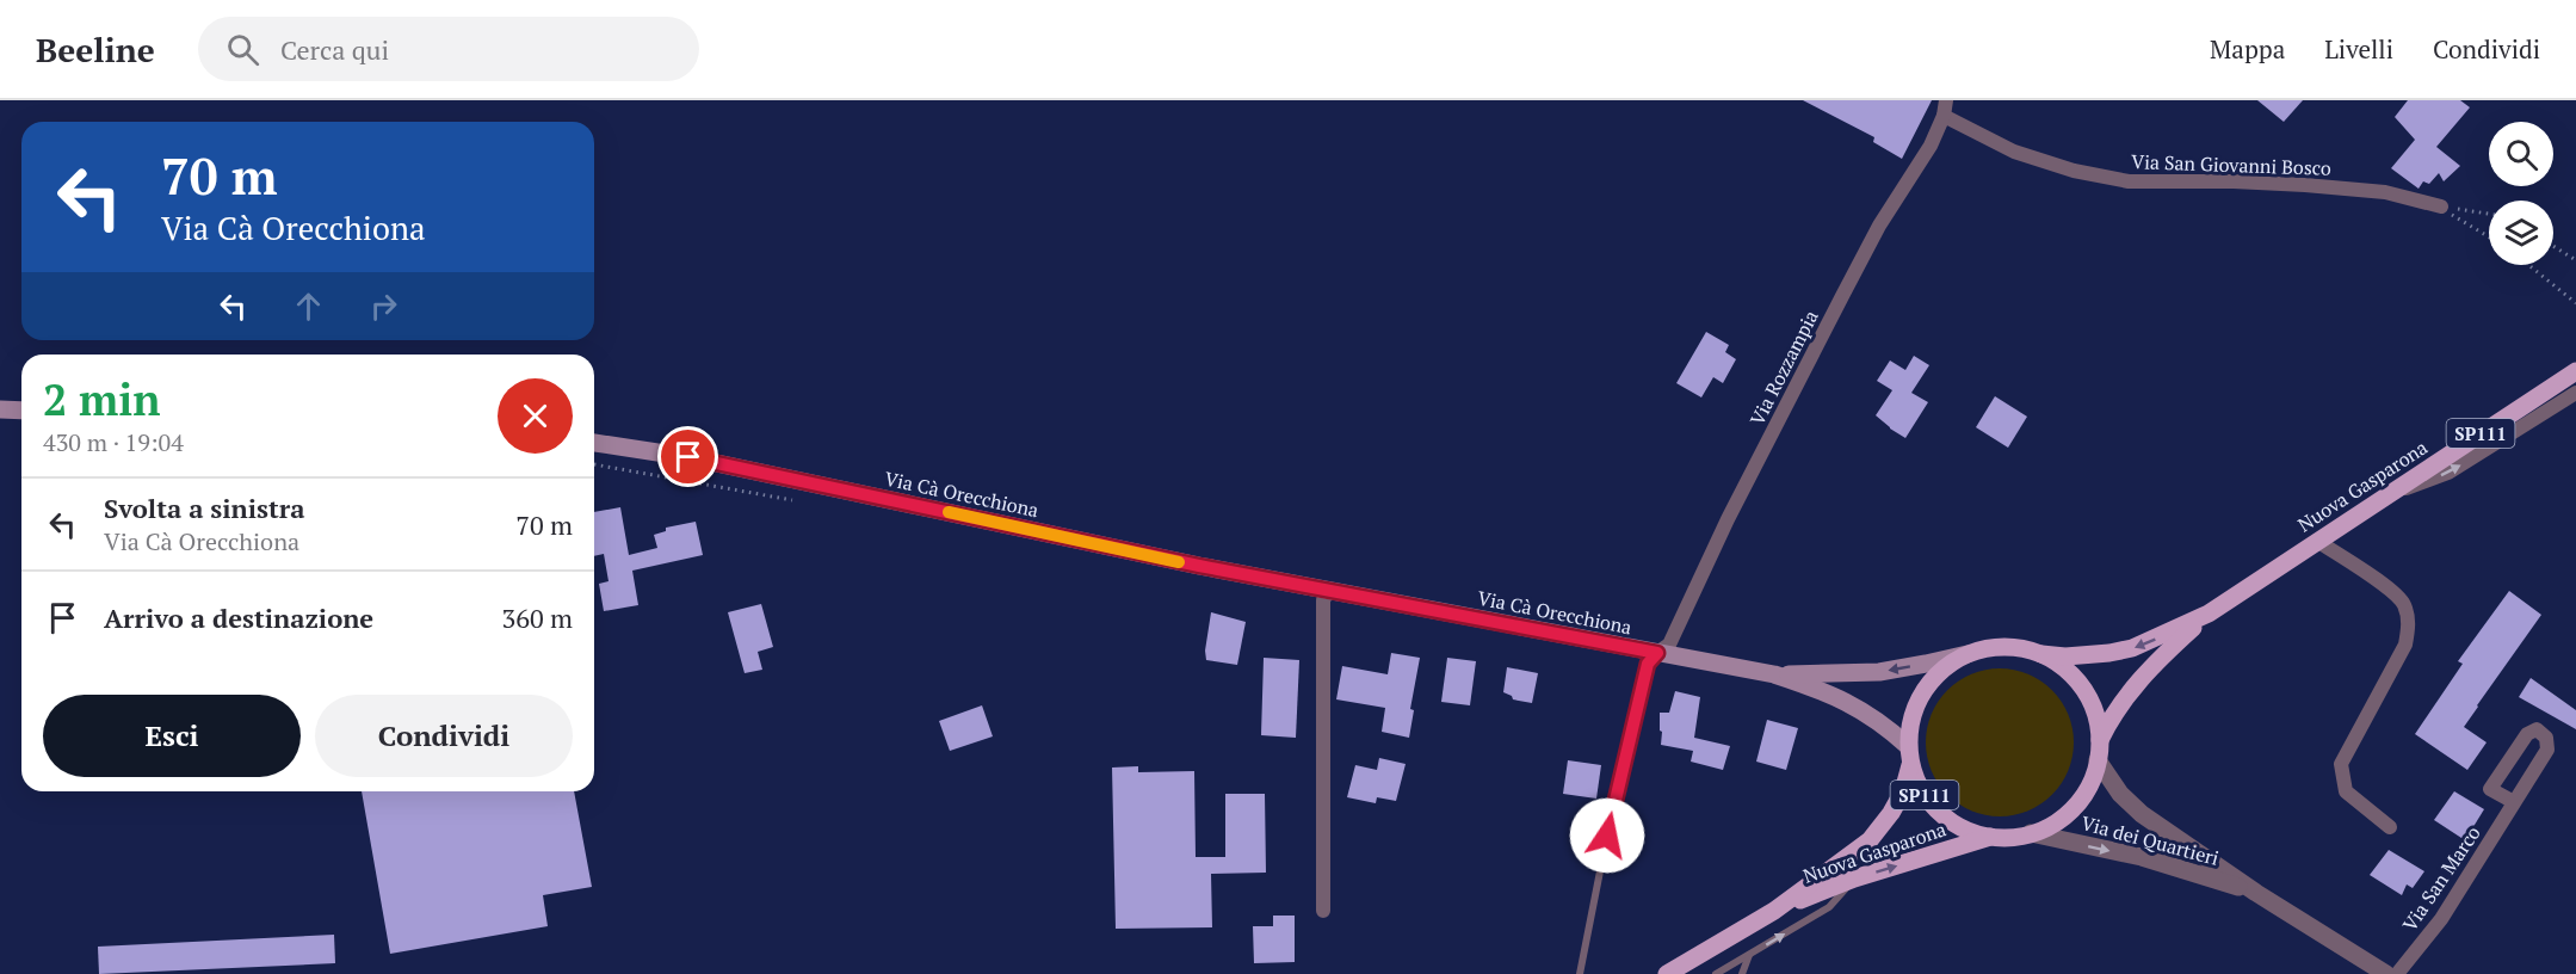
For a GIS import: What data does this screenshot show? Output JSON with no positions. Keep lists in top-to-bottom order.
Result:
{
  "streets": {
    "main road": ["SP111", "Nuova Gasparona", "Via Cà Orecchiona"],
    "street": [
      "Via San Giovanni Bosco",
      "Via Rozzampia",
      "Via dei Quartieri",
      "Via San Marco"
    ]
  },
  "crossings": [
    ["Via San Giovanni Bosco", "Via Rozzampia"],
    ["Via Rozzampia", "Via Cà Orecchiona"],
    ["Nuova Gasparona", "Via Cà Orecchiona"],
    ["Nuova Gasparona", "Via dei Quartieri"],
    ["Via Cà Orecchiona", "Via dei Quartieri"]
  ],
  "one_way": ["Via dei Quartieri"],
  "page": {
    "header": "Beeline",
    "search": "Cerca qui",
    "nav": ["Mappa", "Livelli", "Condividi"],
    "turn": ["70 m", "Via Cà Orecchiona"],
    "heading": ["2 min", "430 m · 19:04"],
    "list": [
      {
        "name": "Svolta a sinistra",
        "note": "Via Cà Orecchiona",
        "value": "70 m"
      },
      {
        "name": "Arrivo a destinazione",
        "value": "360 m"
      }
    ],
    "buttons": ["Esci", "Condividi"]
  }
}
